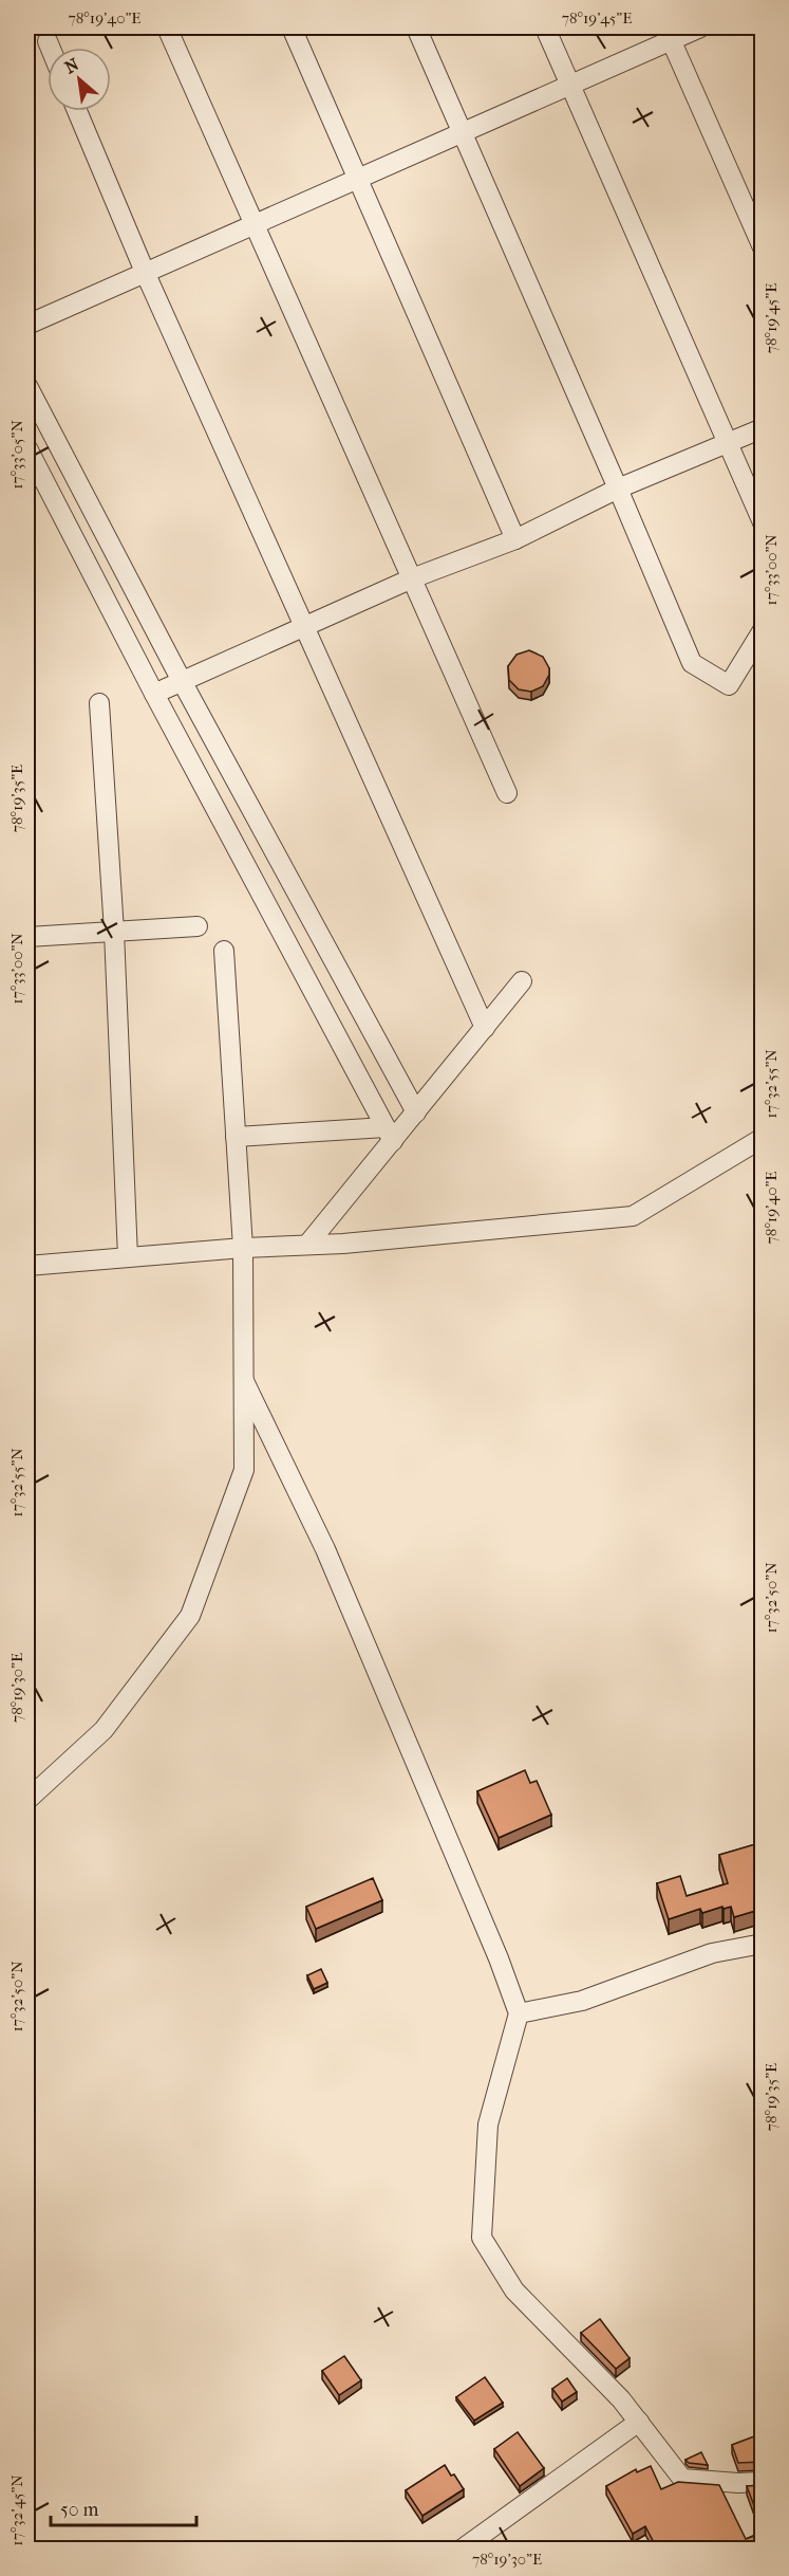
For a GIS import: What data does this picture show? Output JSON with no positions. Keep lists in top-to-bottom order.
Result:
{
  "scale_bar": "50 m",
  "north": "top left",
  "coordinates": [
    "78°19'40\"E",
    "78°19'45\"E",
    "17°33'05\"N",
    "17°33'00\"N",
    "78°19'35\"E",
    "17°32'55\"N",
    "17°32'50\"N",
    "78°19'30\"E",
    "17°32'45\"N"
  ]
}
